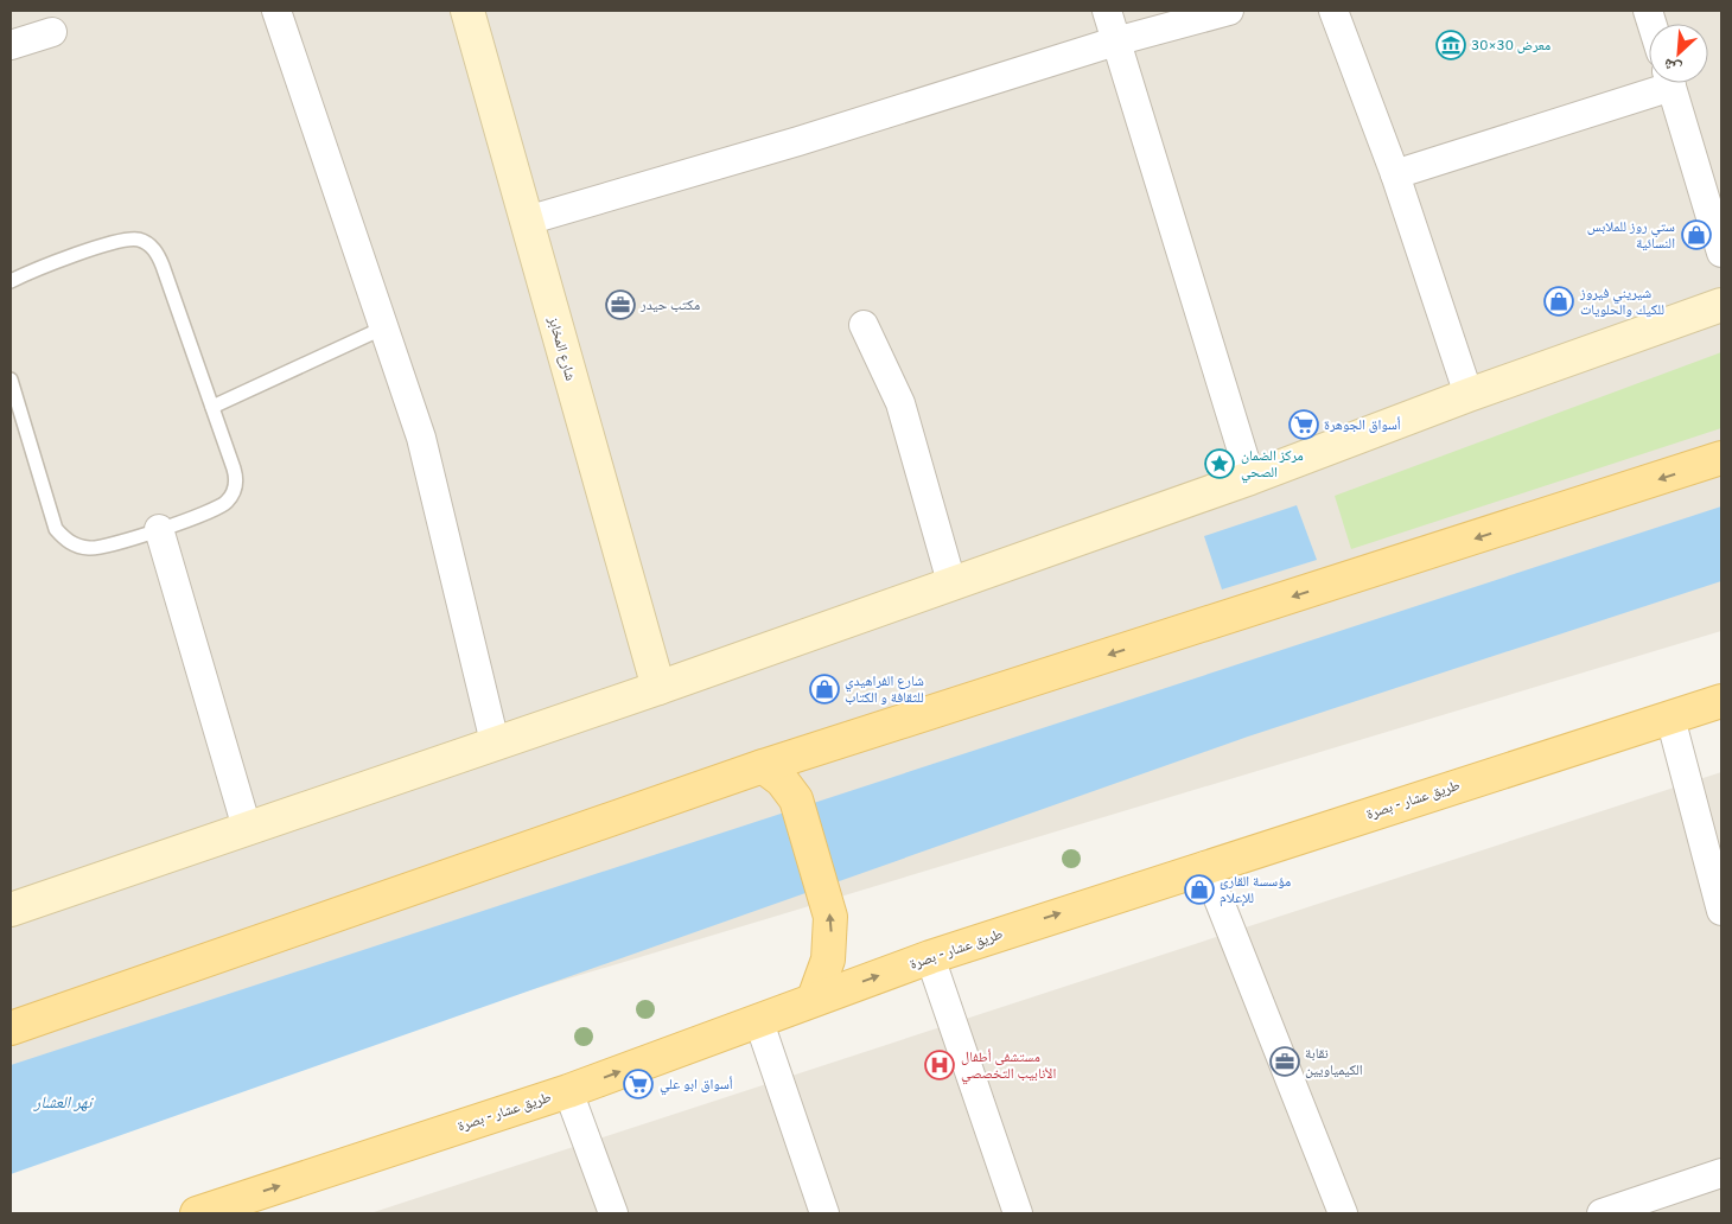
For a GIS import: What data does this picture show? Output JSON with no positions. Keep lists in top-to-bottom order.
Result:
{
  "streets": {
    "main road": ["طريق عشار - بصرة"],
    "street": ["شارع المخابز"]
  },
  "water": ["نهر العشار"],
  "places": {
    "museum": ["معرض 30×30"],
    "shop": [
      "ستي روز للملابس النسائية",
      "شيريني فيروز للكيك والحلويات",
      "شارع الفراهيدي للثقافة و الكتاب",
      "مؤسسة القارئ للإعلام"
    ],
    "office": ["مكتب حيدر", "نقابة الكيمياويين"],
    "supermarket": ["أسواق الجوهرة", "أسواق ابو علي"],
    "place": ["مركز الضمان الصحي"],
    "hospital": ["مستشفى أطفال الأنابيب التخصصي"]
  },
  "north": "bottom left"
}
